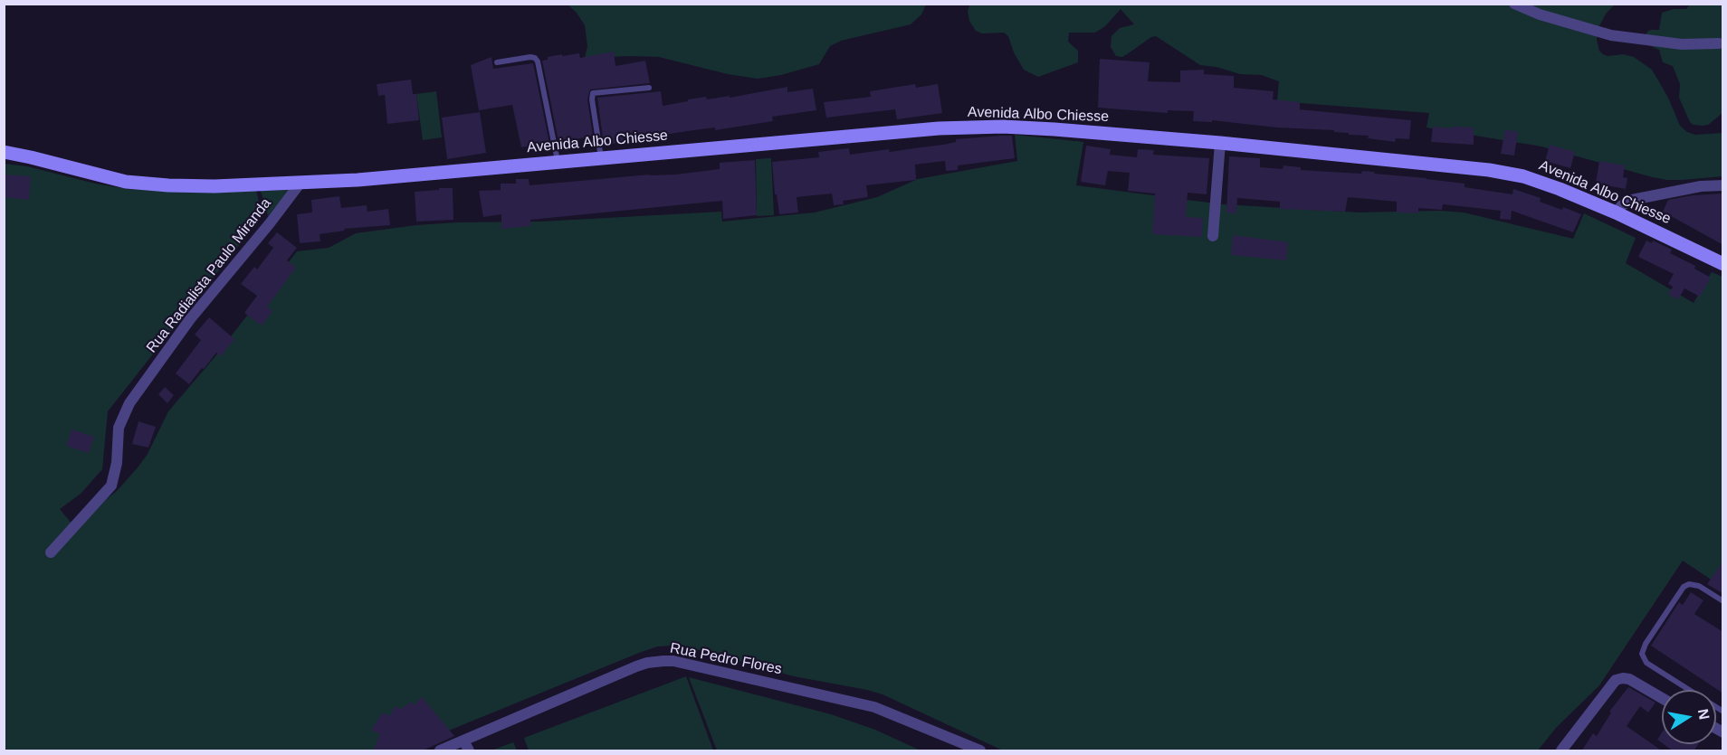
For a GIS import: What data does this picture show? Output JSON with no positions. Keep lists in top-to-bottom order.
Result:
{
  "streets": {
    "street": ["Avenida Albo Chiesse", "Rua Radialista Paulo Miranda", "Rua Pedro Flores"]
  },
  "crossings": [
    ["Avenida Albo Chiesse", "Rua Radialista Paulo Miranda"]
  ],
  "north": "right"
}
